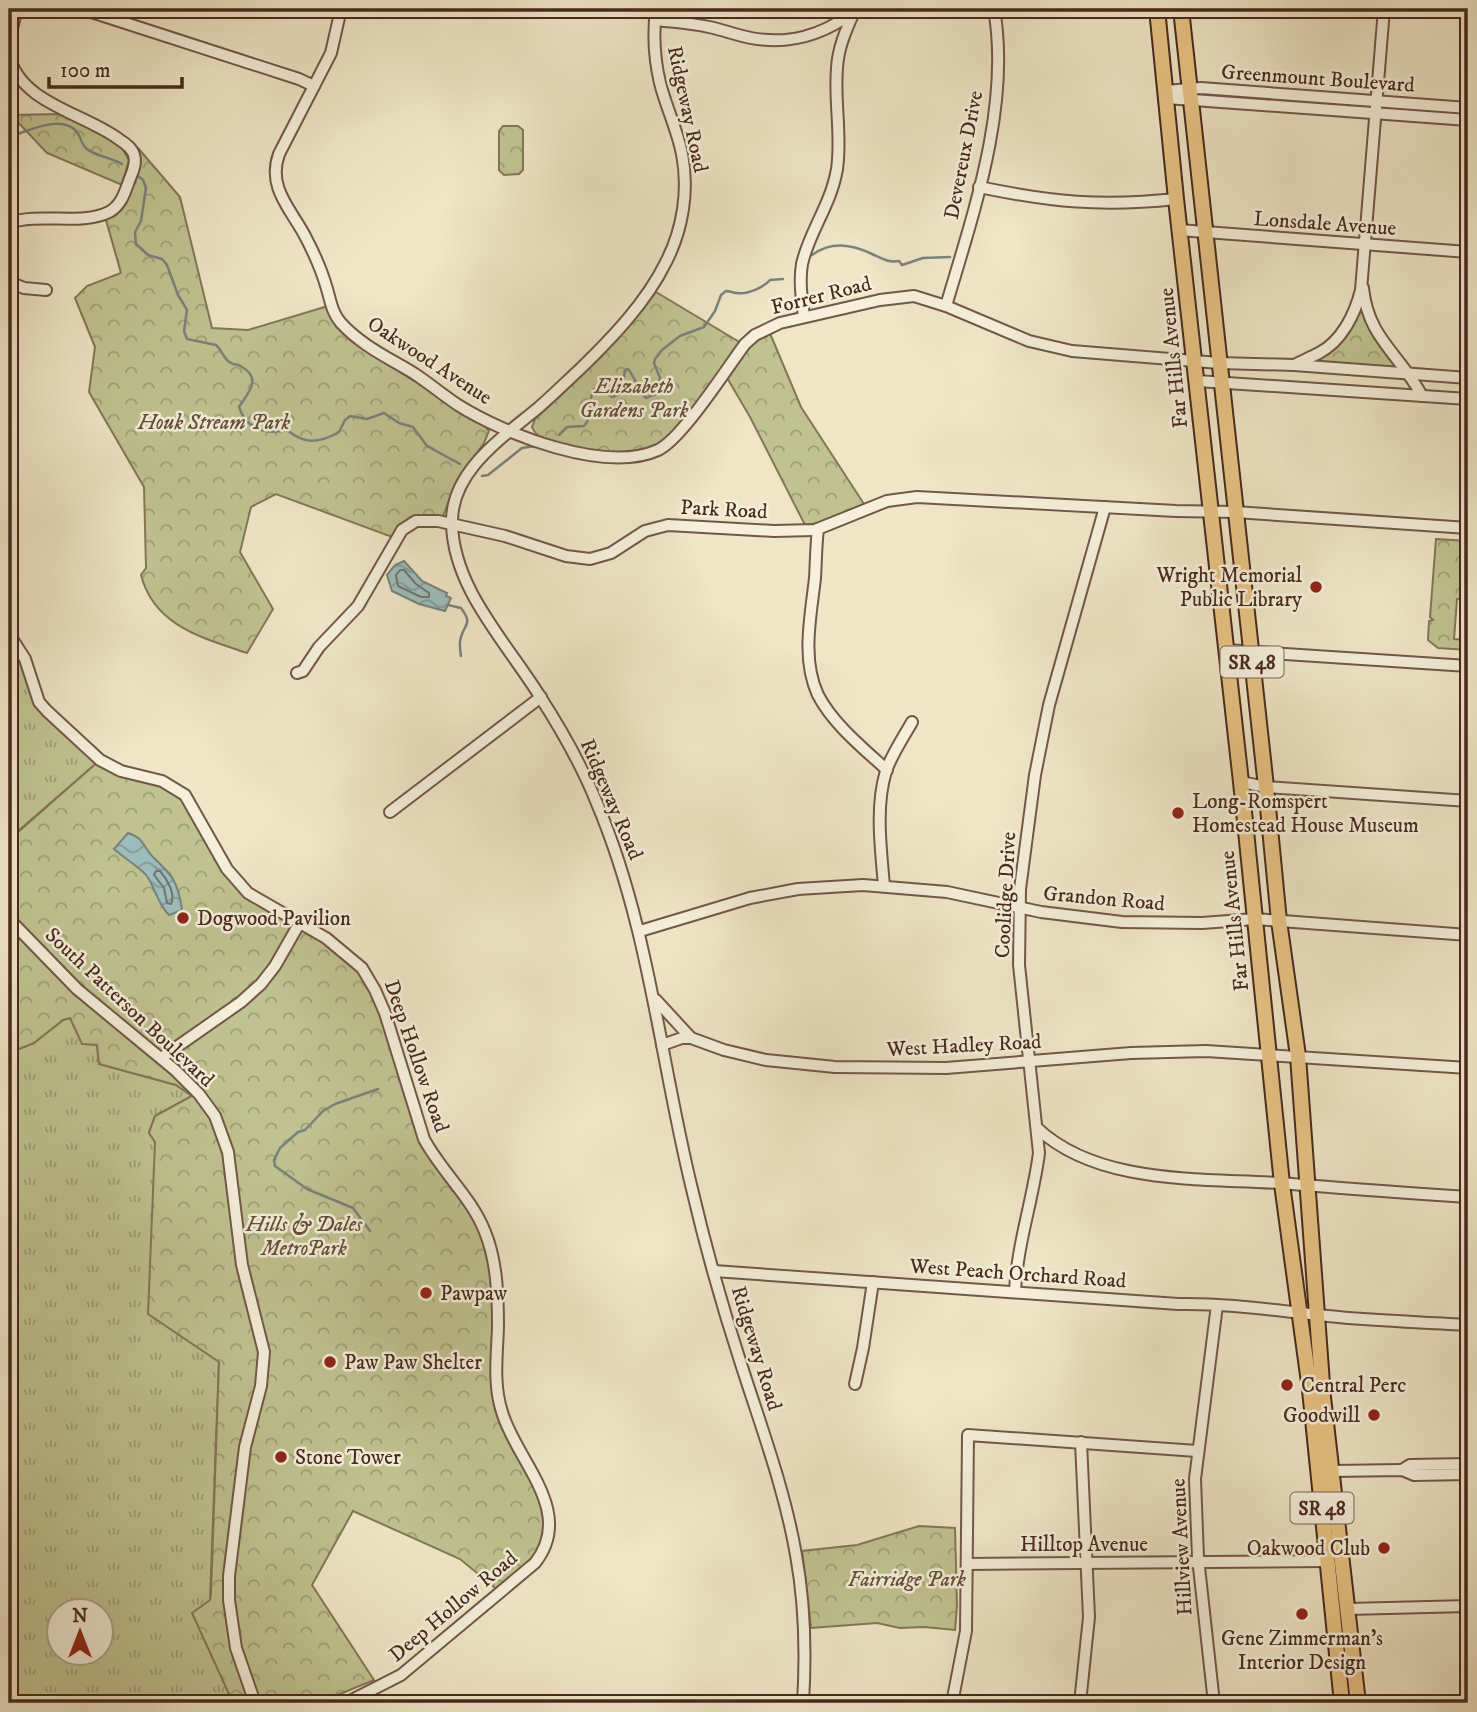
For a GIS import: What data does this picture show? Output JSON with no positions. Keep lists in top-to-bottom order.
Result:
{
  "streets": {
    "main road": ["Far Hills Avenue", "SR 48"],
    "street": [
      "Greenmount Boulevard",
      "Ridgeway Road",
      "Devereux Drive",
      "Lonsdale Avenue",
      "Forrer Road",
      "Oakwood Avenue",
      "Park Road",
      "Coolidge Drive",
      "Grandon Road",
      "South Patterson Boulevard",
      "West Hadley Road",
      "Deep Hollow Road",
      "West Peach Orchard Road",
      "Hilltop Avenue",
      "Hillview Avenue"
    ]
  },
  "crossings": [
    ["Greenmount Boulevard", "Far Hills Avenue"],
    ["Greenmount Boulevard", "SR 48"],
    ["Ridgeway Road", "Forrer Road"],
    ["Ridgeway Road", "Oakwood Avenue"],
    ["Ridgeway Road", "Park Road"],
    ["Ridgeway Road", "Grandon Road"],
    ["Ridgeway Road", "West Hadley Road"],
    ["Ridgeway Road", "West Peach Orchard Road"],
    ["Devereux Drive", "Forrer Road"],
    ["Lonsdale Avenue", "Far Hills Avenue"],
    ["Lonsdale Avenue", "SR 48"],
    ["Forrer Road", "Far Hills Avenue"],
    ["Forrer Road", "Oakwood Avenue"],
    ["Far Hills Avenue", "Park Road"],
    ["Far Hills Avenue", "Grandon Road"],
    ["Far Hills Avenue", "West Hadley Road"],
    ["Far Hills Avenue", "West Peach Orchard Road"],
    ["Far Hills Avenue", "Hilltop Avenue"],
    ["Park Road", "SR 48"],
    ["Park Road", "Coolidge Drive"],
    ["SR 48", "Grandon Road"],
    ["SR 48", "West Hadley Road"],
    ["SR 48", "West Peach Orchard Road"],
    ["Coolidge Drive", "Grandon Road"],
    ["Coolidge Drive", "West Hadley Road"],
    ["Coolidge Drive", "West Peach Orchard Road"],
    ["West Peach Orchard Road", "Hillview Avenue"],
    ["Hilltop Avenue", "Hillview Avenue"]
  ],
  "parks": [
    "Elizabeth Gardens Park",
    "Houk Stream Park",
    "Hills & Dales MetroPark",
    "Fairridge Park"
  ],
  "places": [
    "Wright Memorial Public Library",
    "Long-Romspert Homestead House Museum",
    "Dogwood Pavilion",
    "Pawpaw",
    "Paw Paw Shelter",
    "Central Perc",
    "Goodwill",
    "Stone Tower",
    "Oakwood Club",
    "Gene Zimmerman's Interior Design"
  ],
  "scale_bar": "100 m",
  "north": "top"
}
